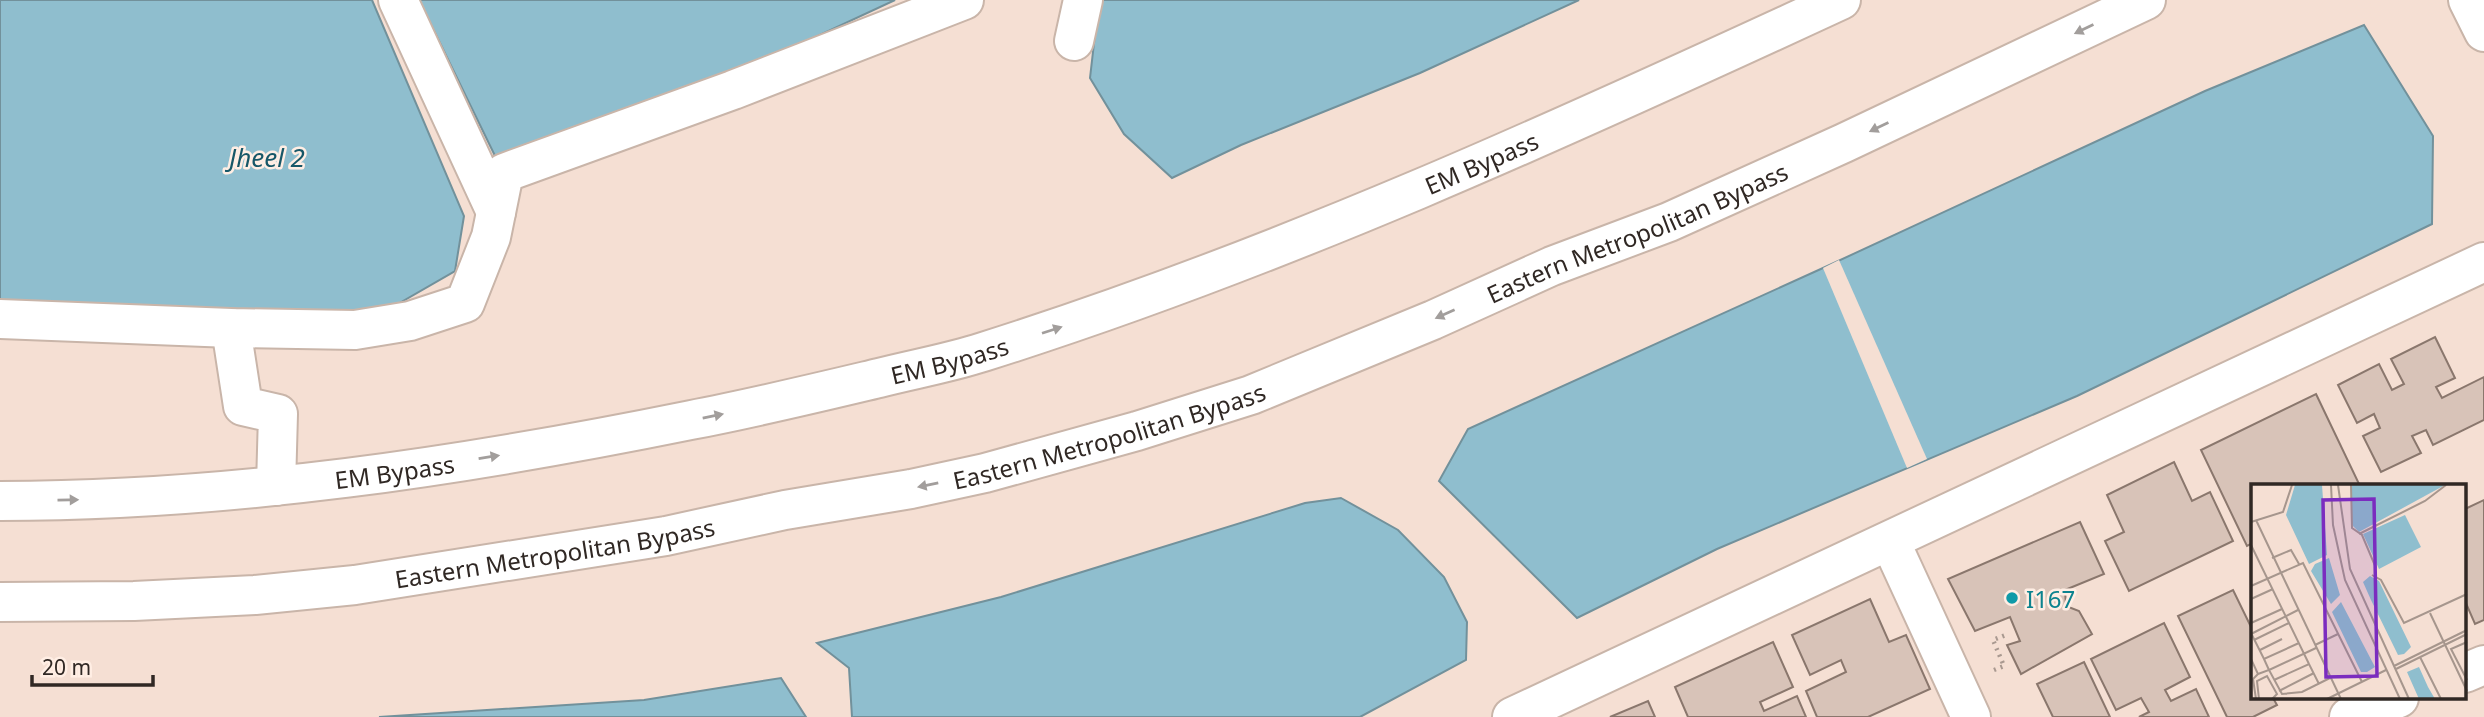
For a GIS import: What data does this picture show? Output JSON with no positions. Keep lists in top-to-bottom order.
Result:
{
  "streets": {
    "main road": ["EM Bypass", "Eastern Metropolitan Bypass"]
  },
  "one_way": ["Eastern Metropolitan Bypass"],
  "water": ["Jheel 2"],
  "places": ["I167"],
  "scale_bar": "20 m"
}
